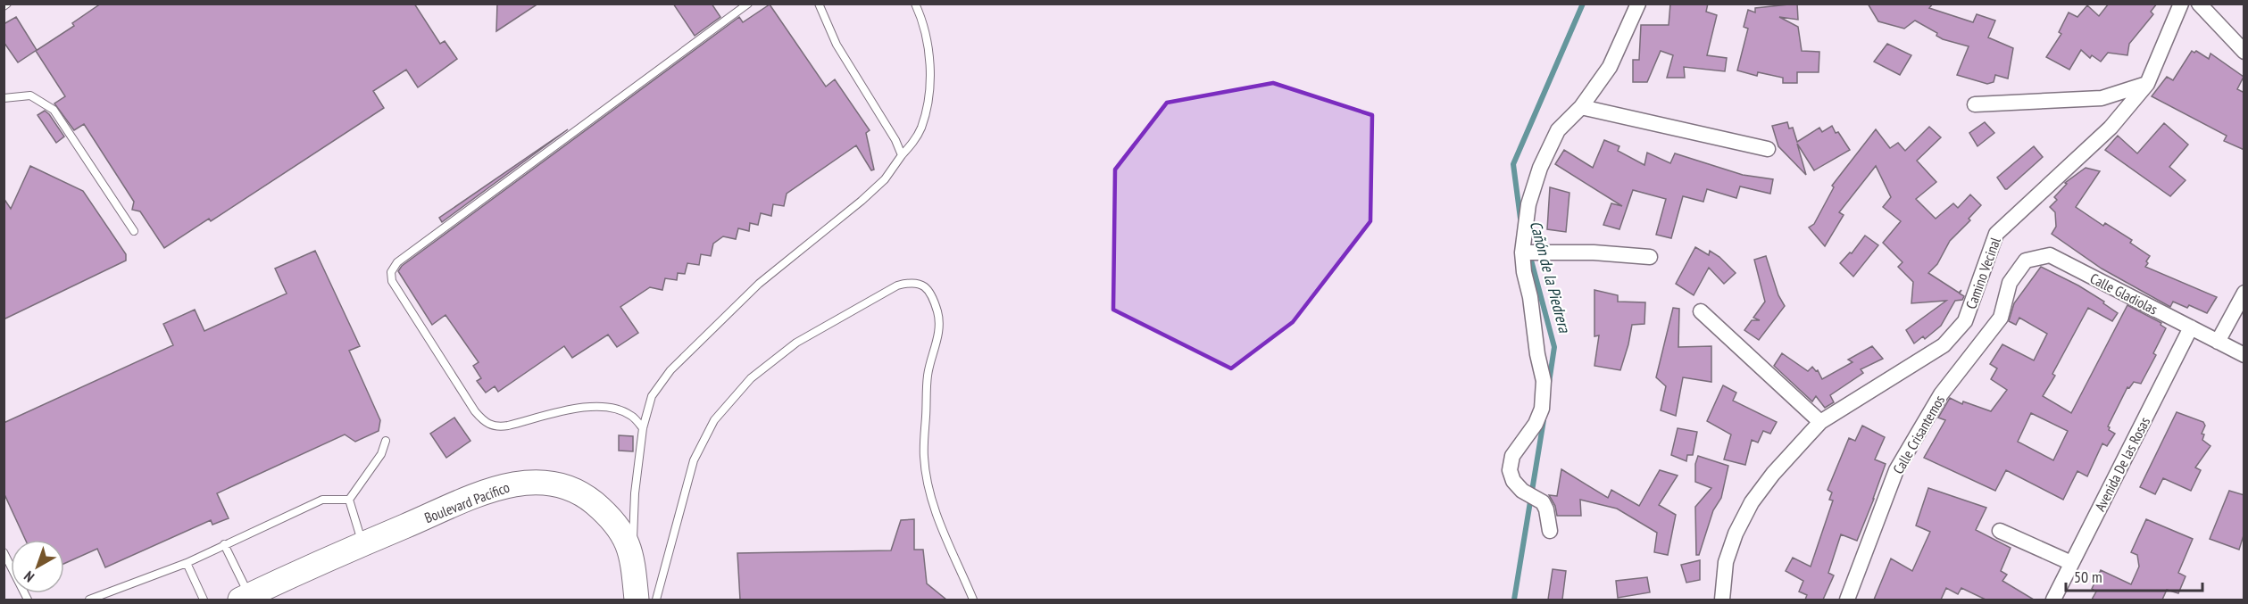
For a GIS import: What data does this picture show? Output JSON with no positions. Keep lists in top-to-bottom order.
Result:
{
  "streets": {
    "main road": ["Boulevard Pacífico"],
    "street": [
      "Camino Vecinal",
      "Calle Gladiolas",
      "Calle Crisantemos",
      "Avenida De las Rosas"
    ]
  },
  "crossings": [
    ["Calle Gladiolas", "Calle Crisantemos"],
    ["Calle Gladiolas", "Avenida De las Rosas"]
  ],
  "water": ["Cañón de la Piedrera"],
  "scale_bar": "50 m",
  "north": "bottom left"
}
